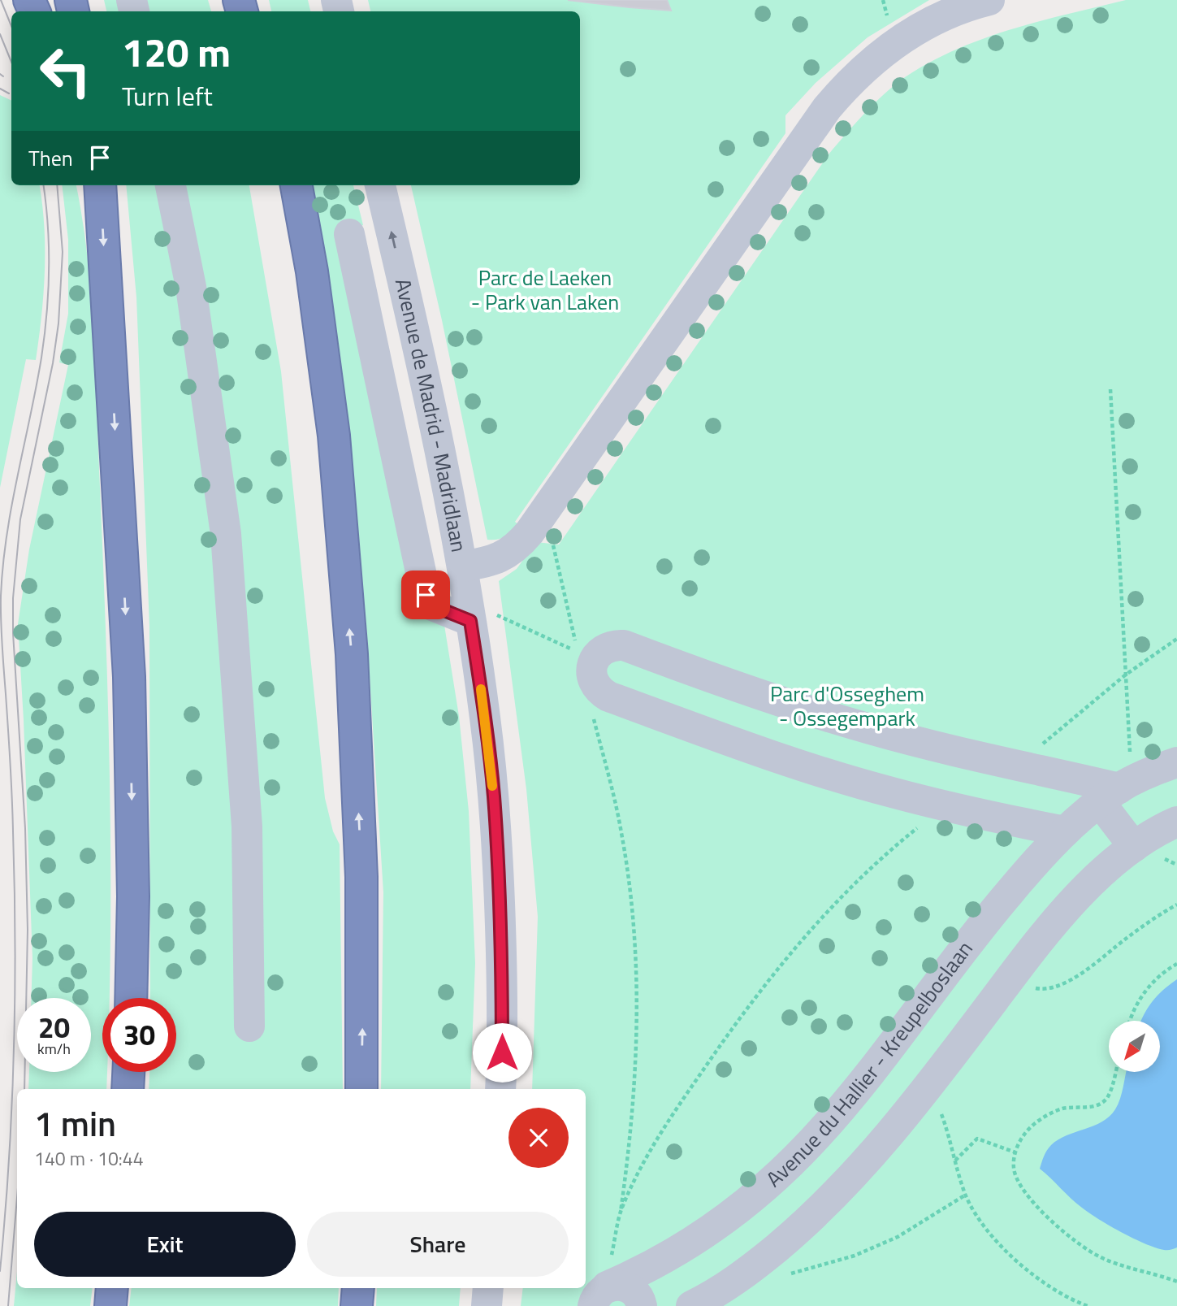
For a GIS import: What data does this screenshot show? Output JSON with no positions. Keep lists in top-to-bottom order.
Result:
{
  "streets": {
    "street": ["Avenue de Madrid - Madridlaan", "Avenue du Hallier - Kreupelboslaan"]
  },
  "parks": ["Parc de Laeken - Park van Laken", "Parc d'Osseghem - Ossegempark"],
  "north": "bottom left",
  "page": {
    "turn": ["120 m", "Turn left"],
    "then": "Then",
    "speed": "20 km/h",
    "limit": "30",
    "heading": ["1 min", "140 m · 10:44"],
    "buttons": ["Exit", "Share"]
  }
}
